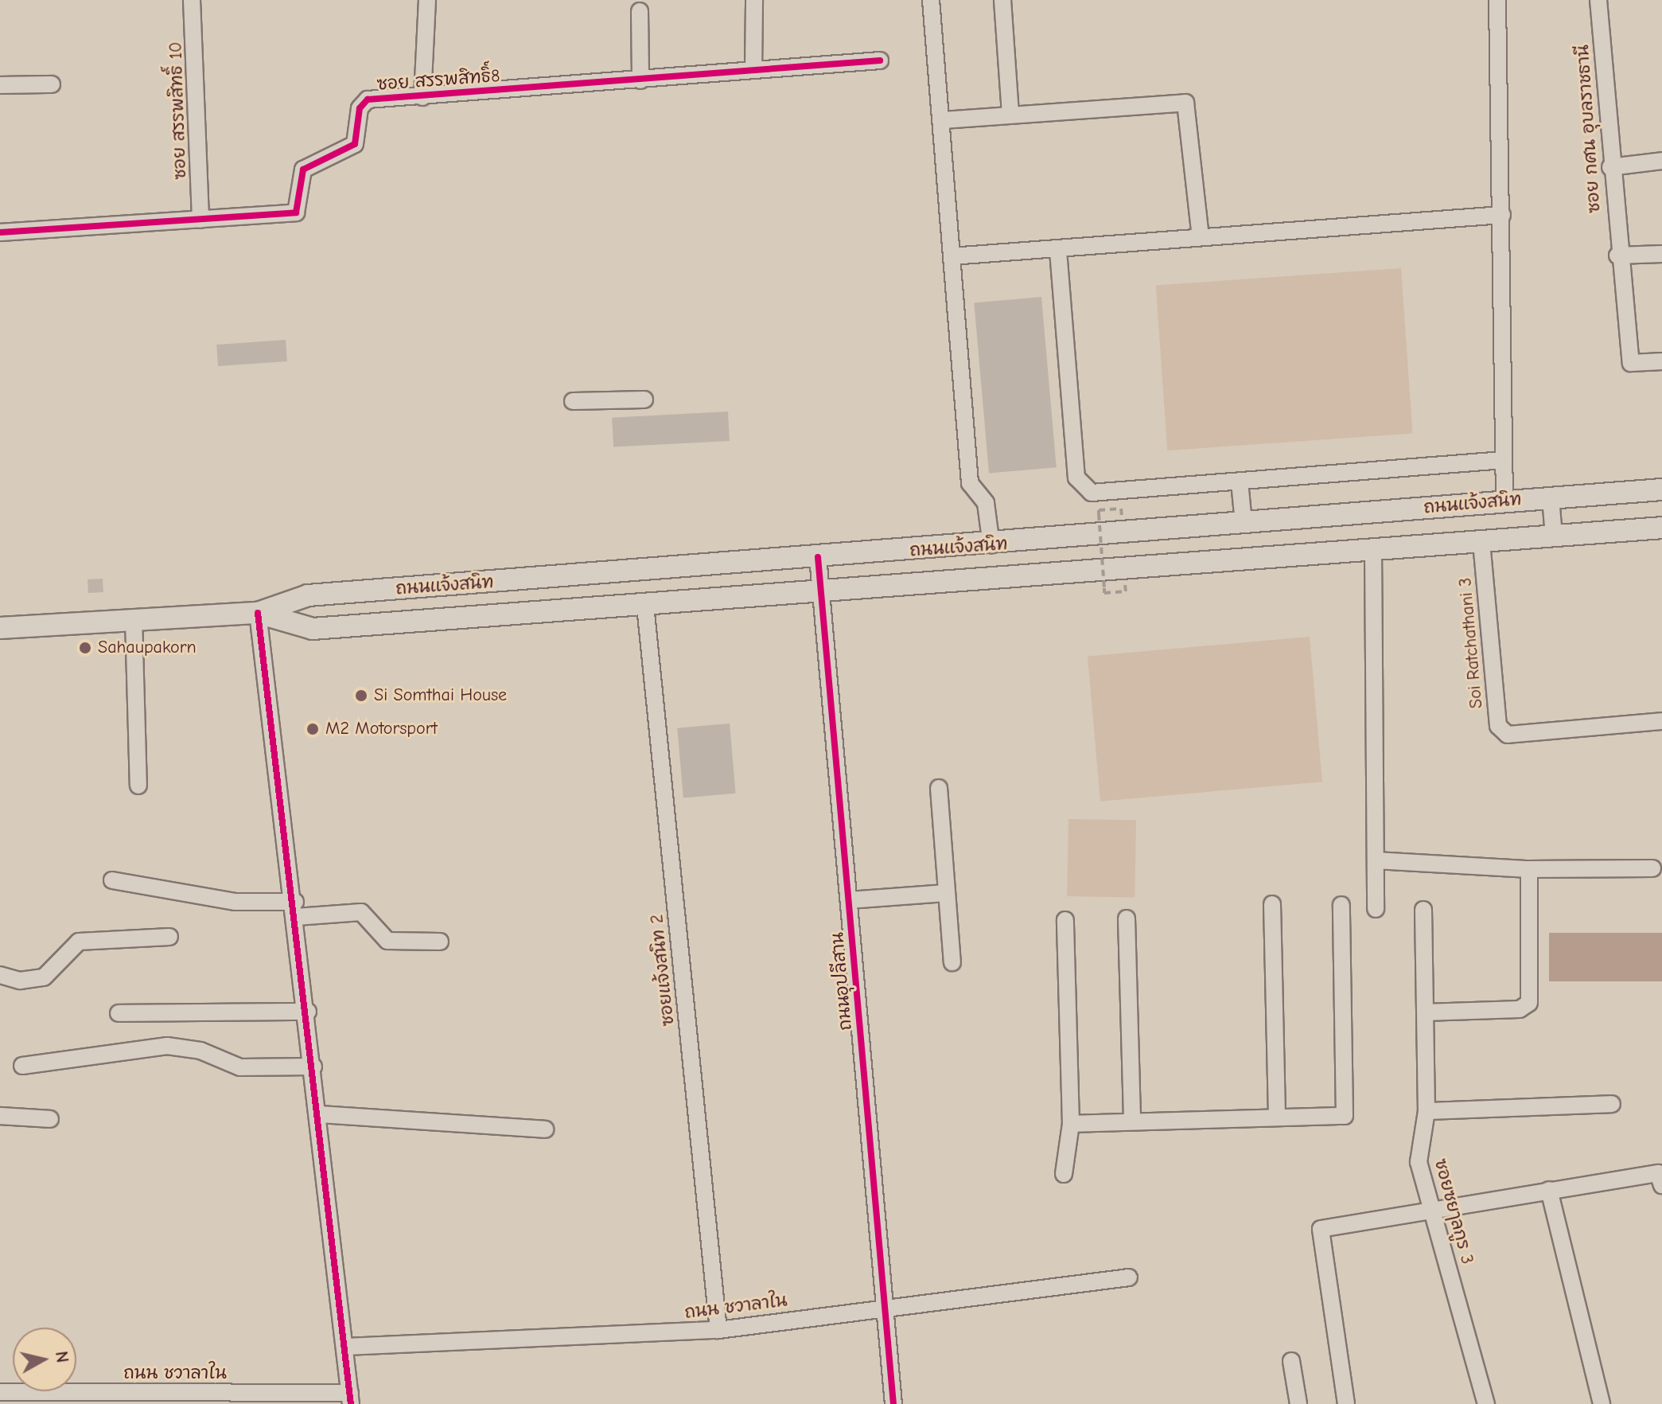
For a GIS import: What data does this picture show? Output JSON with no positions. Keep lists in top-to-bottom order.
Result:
{
  "streets": {
    "main road": ["ถนนแจ้งสนิท"],
    "street": [
      "ซอย สรรพสิทธิ์8",
      "ซอย สรรพสิทธิ์ 10",
      "ซอย กศน อุบลราชธานี",
      "Soi Ratchathani 3",
      "ซอยแจ้งสนิท 2",
      "ถนนอุปลีสาน",
      "ซอยซยๅลกูร 3",
      "ถนน ชวาลาใน"
    ]
  },
  "crossings": [
    ["ซอย สรรพสิทธิ์8", "ซอย สรรพสิทธิ์ 10"],
    ["ถนนแจ้งสนิท", "Soi Ratchathani 3"],
    ["ถนนแจ้งสนิท", "ซอยแจ้งสนิท 2"],
    ["ถนนแจ้งสนิท", "ถนนอุปลีสาน"],
    ["ซอยแจ้งสนิท 2", "ถนน ชวาลาใน"],
    ["ถนนอุปลีสาน", "ถนน ชวาลาใน"]
  ],
  "places": ["Sahaupakorn", "Si Somthai House", "M2 Motorsport"],
  "north": "right"
}
